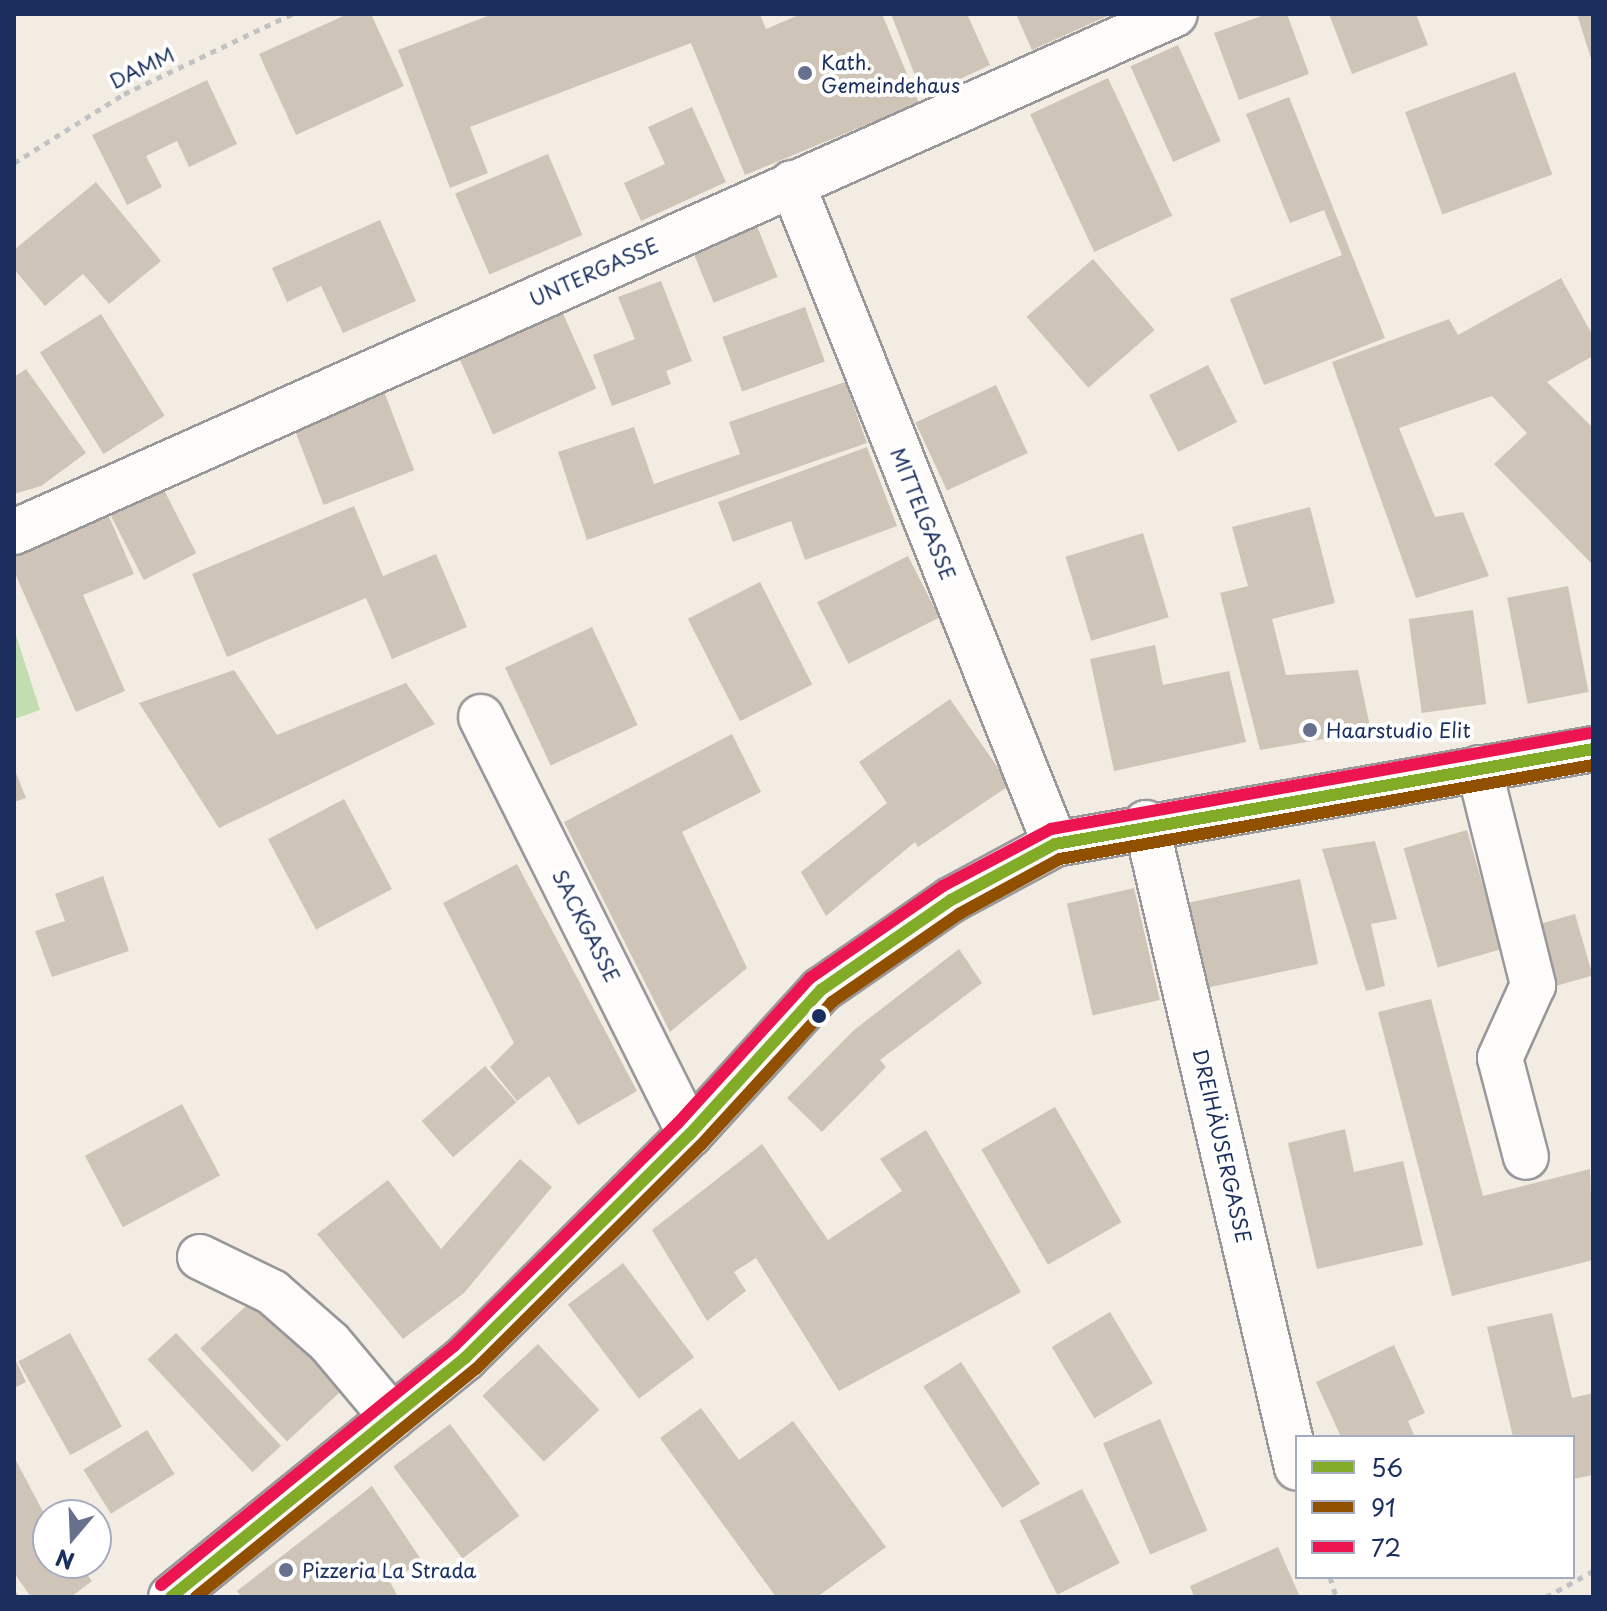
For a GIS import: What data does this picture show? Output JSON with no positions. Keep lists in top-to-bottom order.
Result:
{
  "streets": {
    "street": [
      "UNTERGASSE",
      "MITTELGASSE",
      "SACKGASSE",
      "DREIHÄUSERGASSE"
    ],
    "path": ["DAMM"]
  },
  "crossings": [
    ["UNTERGASSE", "MITTELGASSE"]
  ],
  "places": ["Kath. Gemeindehaus", "Haarstudio Elit", "Pizzeria La Strada"],
  "lines": ["transit line 72", "transit line 56", "transit line 91"],
  "legend": ["56", "91", "72"],
  "north": "bottom"
}
